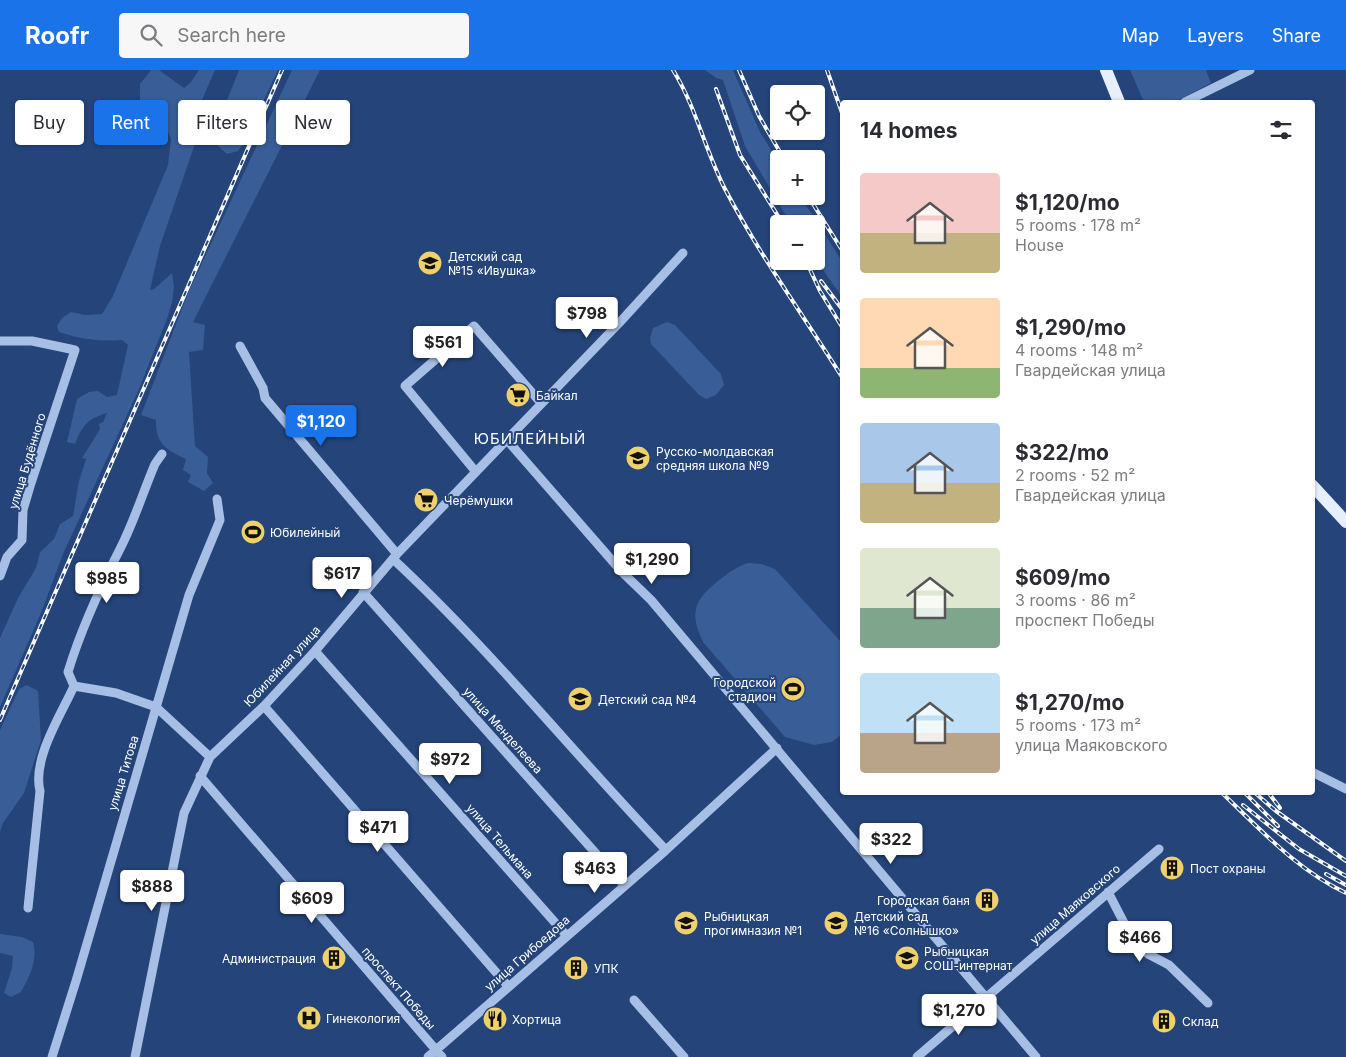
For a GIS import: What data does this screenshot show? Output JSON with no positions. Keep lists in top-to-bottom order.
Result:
{
  "streets": {
    "street": [
      "улица Будённого",
      "Юбилейная улица",
      "улица Менделеева",
      "улица Титова",
      "улица Тельмана",
      "улица Маяковского",
      "улица Грибоедова",
      "проспект Победы"
    ]
  },
  "crossings": [
    ["Юбилейная улица", "улица Менделеева"],
    ["Юбилейная улица", "улица Тельмана"],
    ["Юбилейная улица", "проспект Победы"],
    ["улица Менделеева", "улица Грибоедова"],
    ["улица Тельмана", "улица Грибоедова"],
    ["улица Грибоедова", "проспект Победы"]
  ],
  "districts": ["ЮБИЛЕЙНЫЙ"],
  "places": {
    "school or university": [
      "Детский сад №15 «Ивушка»",
      "Русско-молдавская средняя школа №9",
      "Детский сад №4",
      "Рыбницкая прогимназия №1",
      "Детский сад №16 «Солнышко»",
      "Рыбницкая СОШ-интернат"
    ],
    "supermarket": ["Байкал", "Черёмушки"],
    "sports": ["Юбилейный", "Городской стадион"],
    "building": [
      "Пост охраны",
      "Городская баня",
      "Администрация",
      "УПК",
      "Склад"
    ],
    "hospital": ["Гинекология"],
    "restaurant": ["Хортица"]
  },
  "page": {
    "header": "Roofr",
    "search": "Search here",
    "nav": ["Map", "Layers", "Share"],
    "map_buttons": ["+", "−"],
    "chip": [
      "Buy",
      "Rent",
      "Filters",
      "New"
    ],
    "heading": "14 homes",
    "list": [
      {
        "name": "$1,120/mo",
        "note": "5 rooms · 178 m² · House"
      },
      {
        "name": "$1,290/mo",
        "note": "4 rooms · 148 m² · Гвардейская улица"
      },
      {
        "name": "$322/mo",
        "note": "2 rooms · 52 m² · Гвардейская улица"
      },
      {
        "name": "$609/mo",
        "note": "3 rooms · 86 m² · проспект Победы"
      },
      {
        "name": "$1,270/mo",
        "note": "5 rooms · 173 m² · улица Маяковского"
      }
    ],
    "price": [
      "$798",
      "$561",
      "$1,120",
      "$1,290",
      "$617",
      "$985",
      "$972",
      "$471",
      "$322",
      "$463",
      "$888",
      "$609",
      "$466",
      "$1,270"
    ]
  }
}
